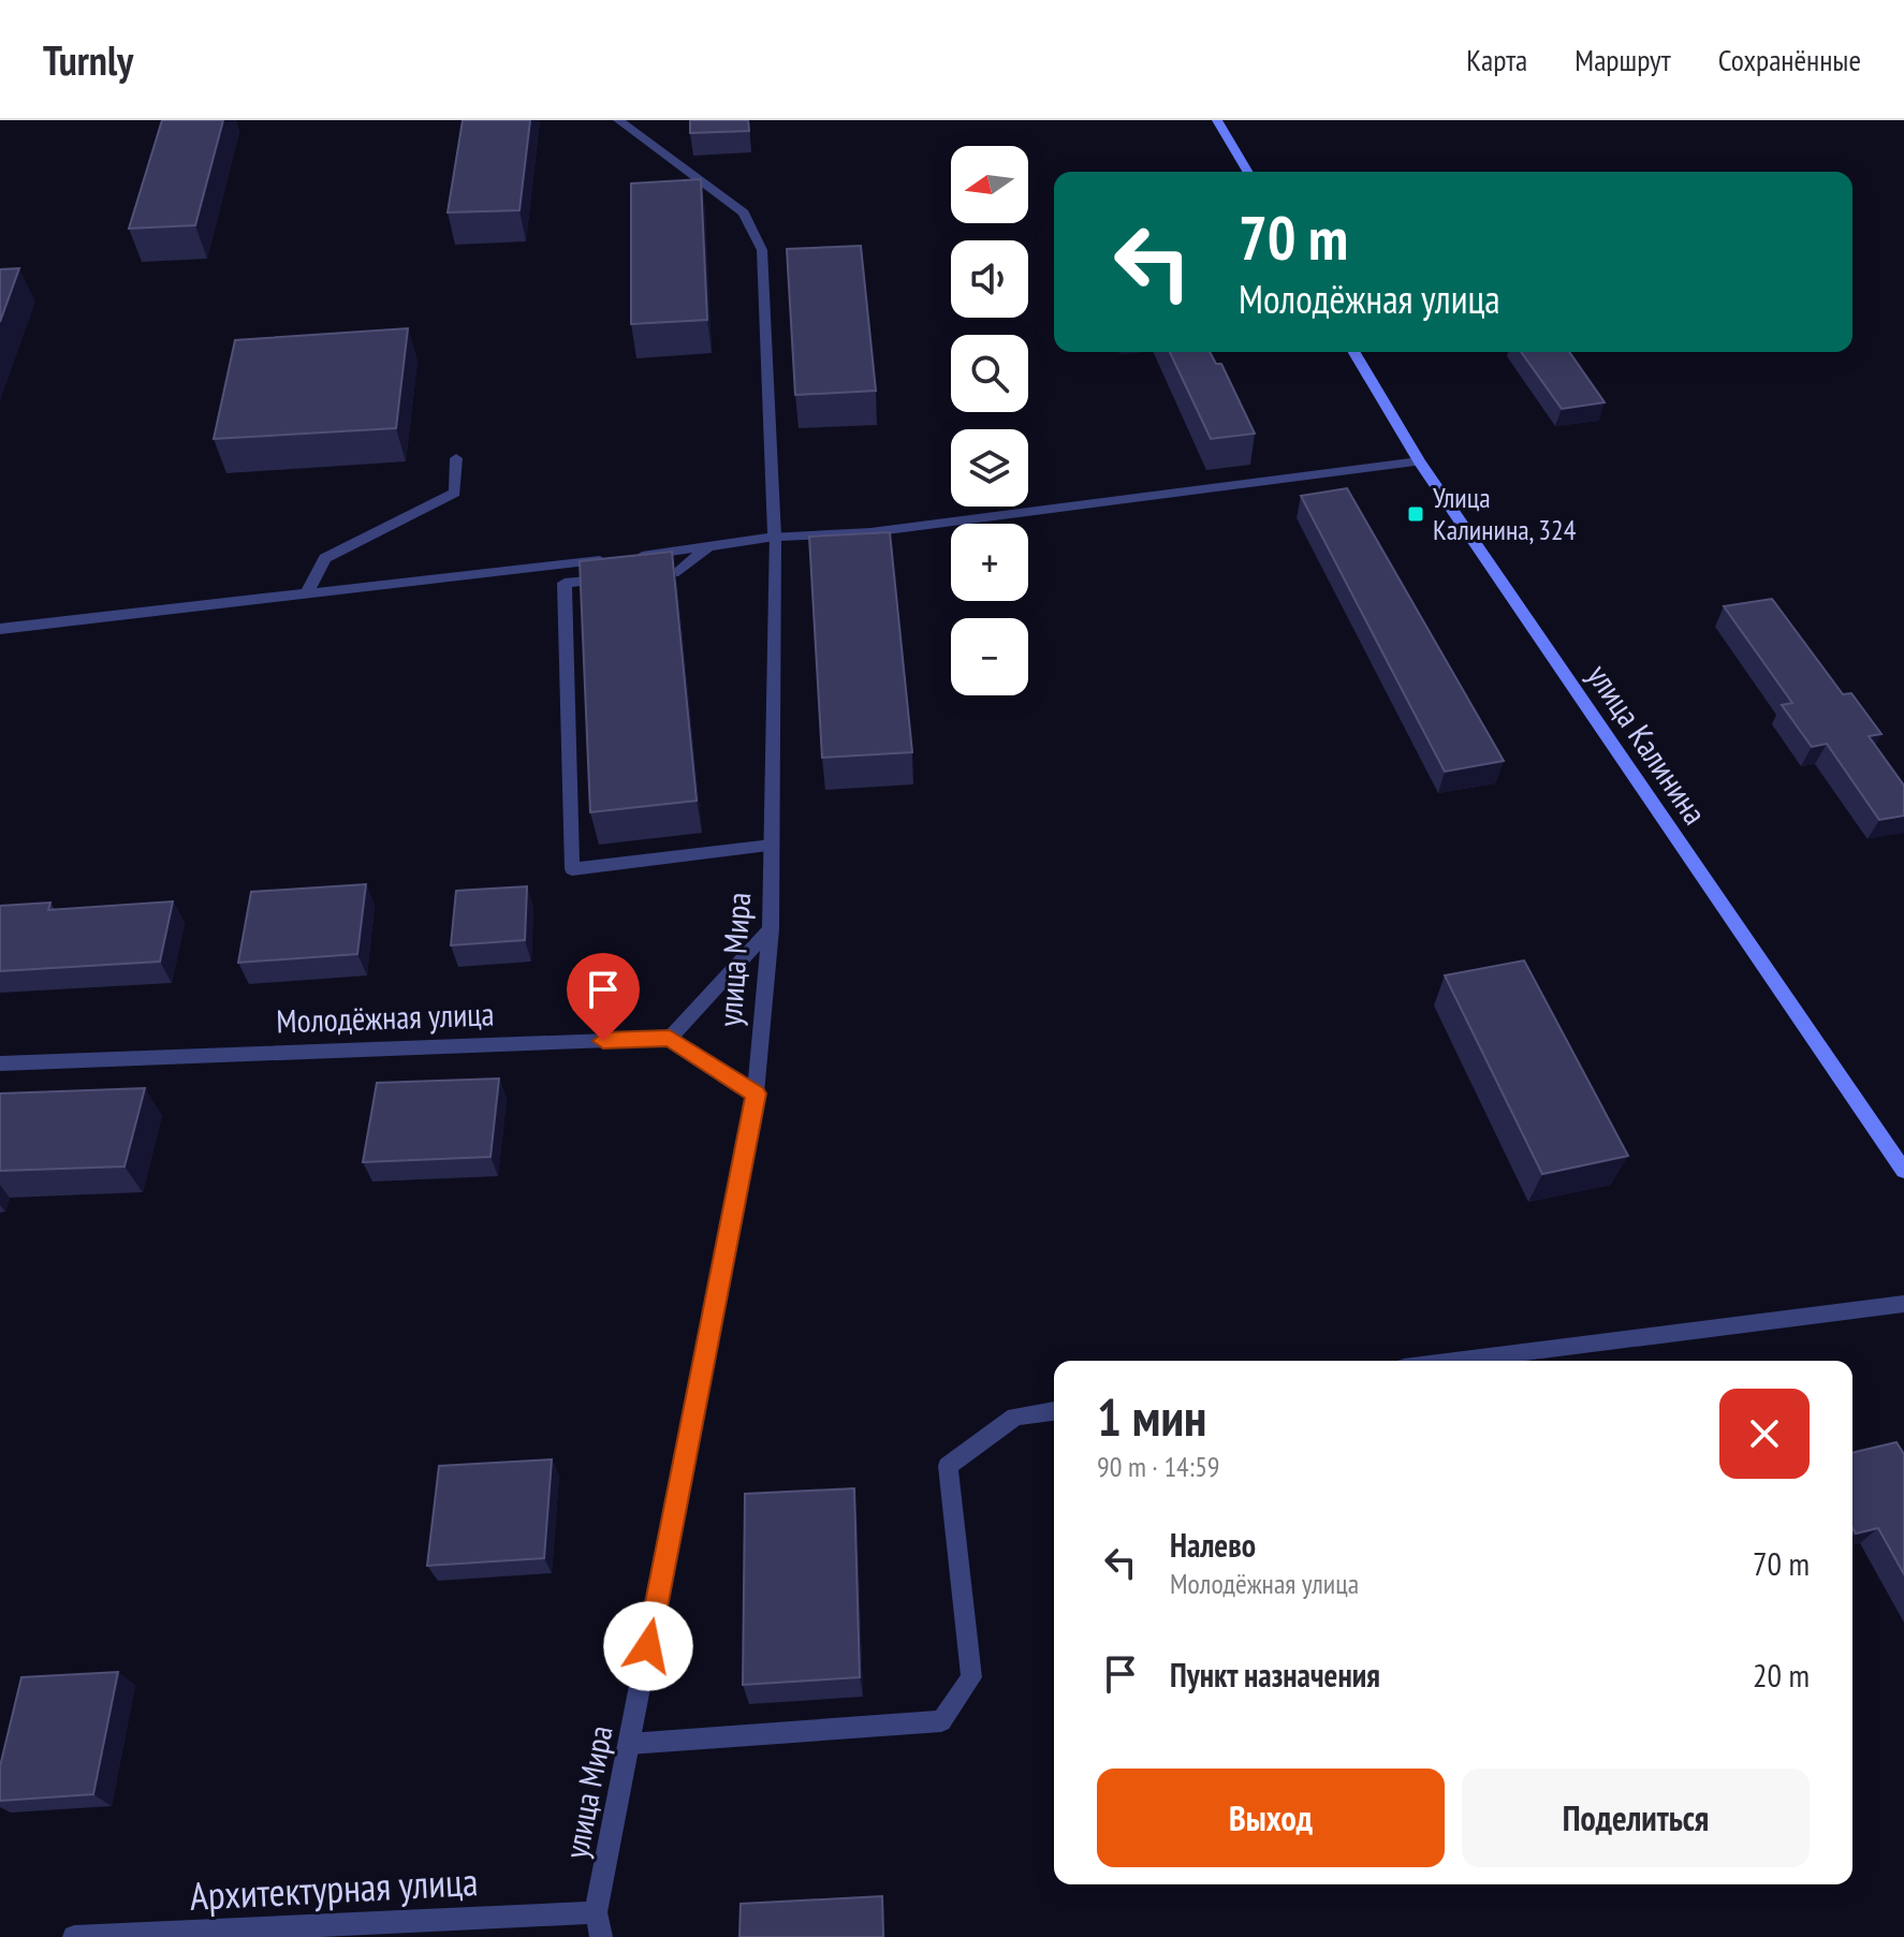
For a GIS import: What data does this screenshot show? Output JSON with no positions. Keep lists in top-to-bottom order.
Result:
{
  "streets": {
    "street": [
      "улица Калинина",
      "улица Мира",
      "Молодёжная улица",
      "Архитектурная улица"
    ]
  },
  "crossings": [
    ["улица Мира", "Архитектурная улица"]
  ],
  "places": {
    "transit": ["Улица Калинина, 324"]
  },
  "north": "left",
  "page": {
    "header": "Turnly",
    "nav": ["Карта", "Маршрут", "Сохранённые"],
    "map_buttons": ["+", "−"],
    "turn": ["70 m", "Молодёжная улица"],
    "heading": ["1 мин", "90 m · 14:59"],
    "list": [
      {
        "name": "Налево",
        "note": "Молодёжная улица",
        "value": "70 m"
      },
      {
        "name": "Пункт назначения",
        "value": "20 m"
      }
    ],
    "buttons": ["Выход", "Поделиться"]
  }
}
